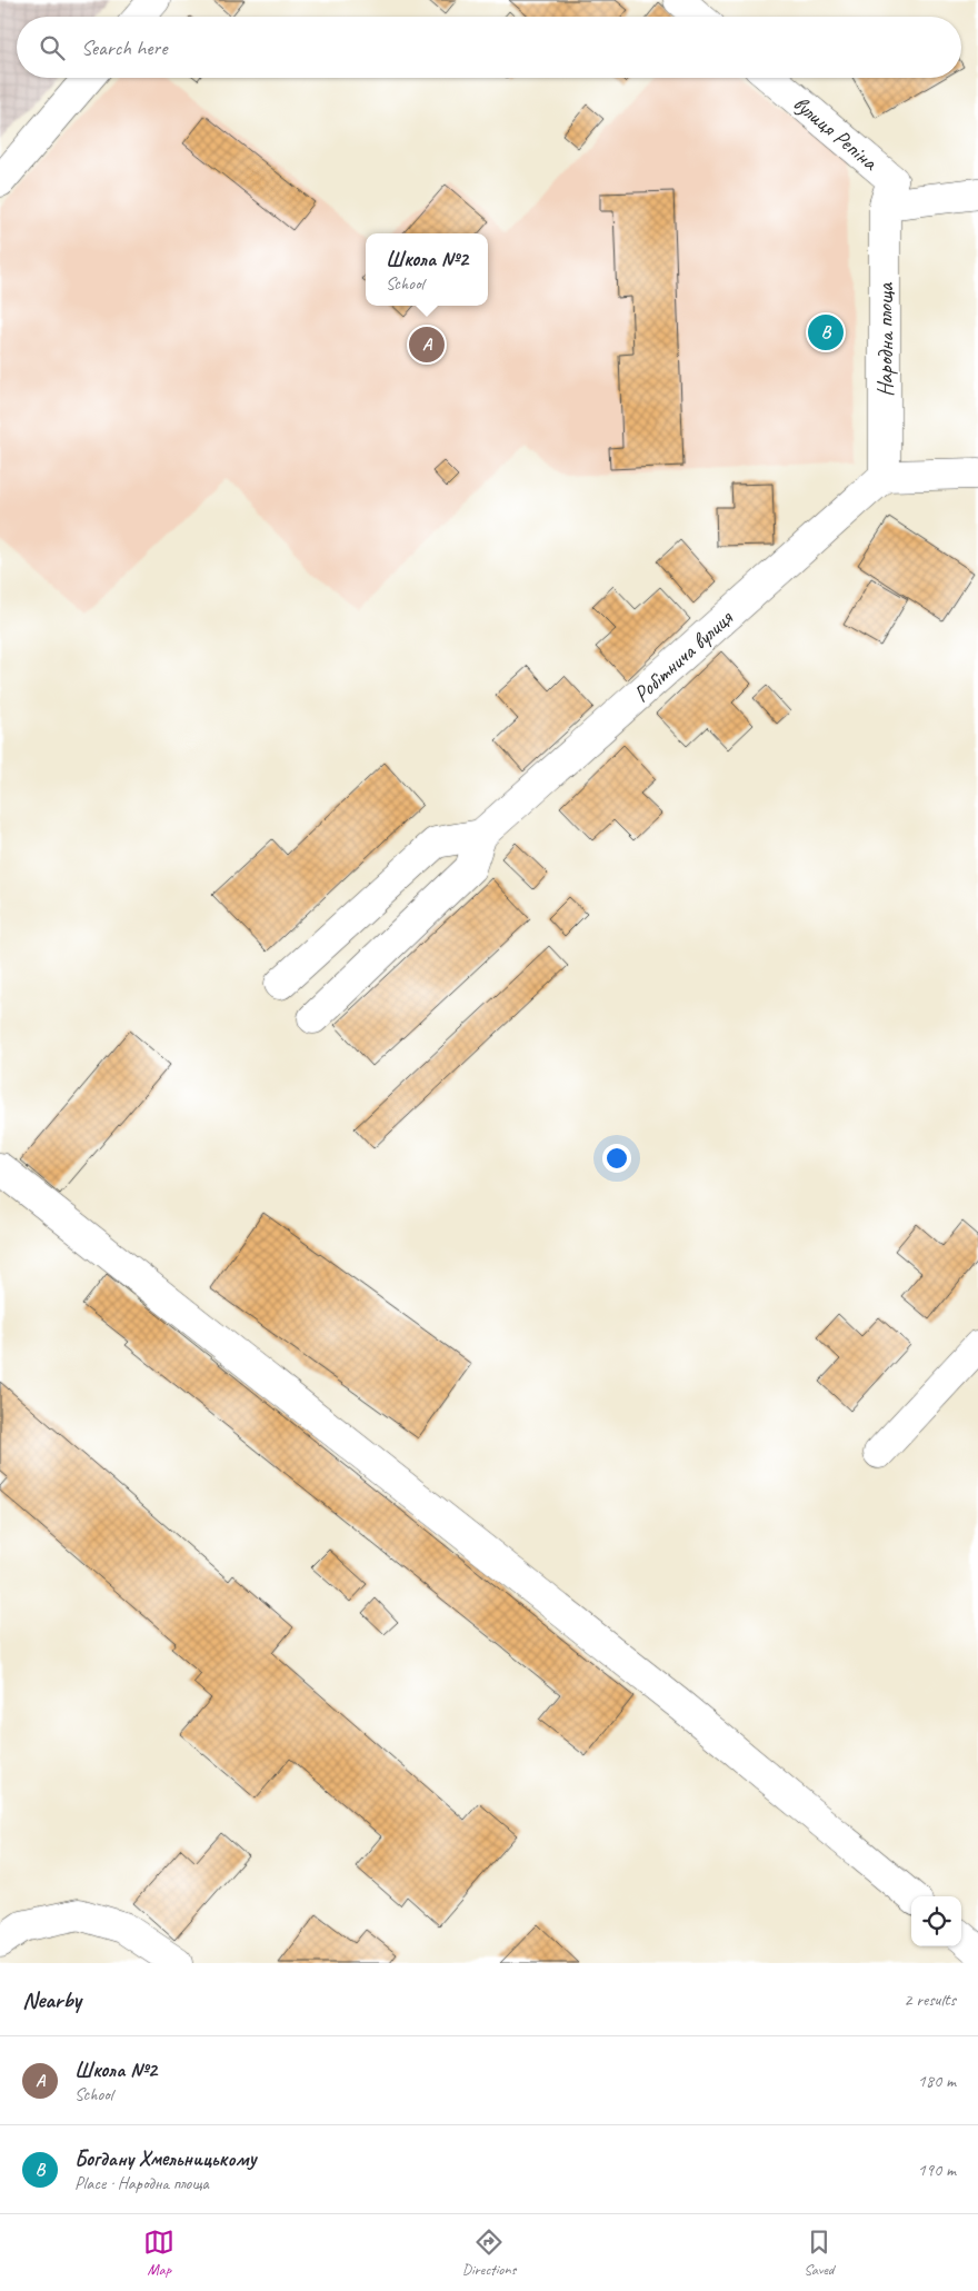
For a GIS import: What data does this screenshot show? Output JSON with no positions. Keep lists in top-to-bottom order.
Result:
{
  "streets": {
    "street": ["вулиця Репіна", "Народна площа", "Робітнича вулиця"]
  },
  "crossings": [
    ["вулиця Репіна", "Народна площа"],
    ["Народна площа", "Робітнича вулиця"]
  ],
  "page": {
    "search": "Search here",
    "popup": ["Школа №2", "School"],
    "pins": ["B", "A"],
    "heading": ["Nearby", "2 results"],
    "list": [
      {
        "mark": "A",
        "name": "Школа №2",
        "note": "School",
        "value": "180 m"
      },
      {
        "mark": "B",
        "name": "Богдану Хмельницькому",
        "note": "Place · Народна площа",
        "value": "190 m"
      }
    ],
    "nav": ["Map", "Directions", "Saved"]
  }
}
